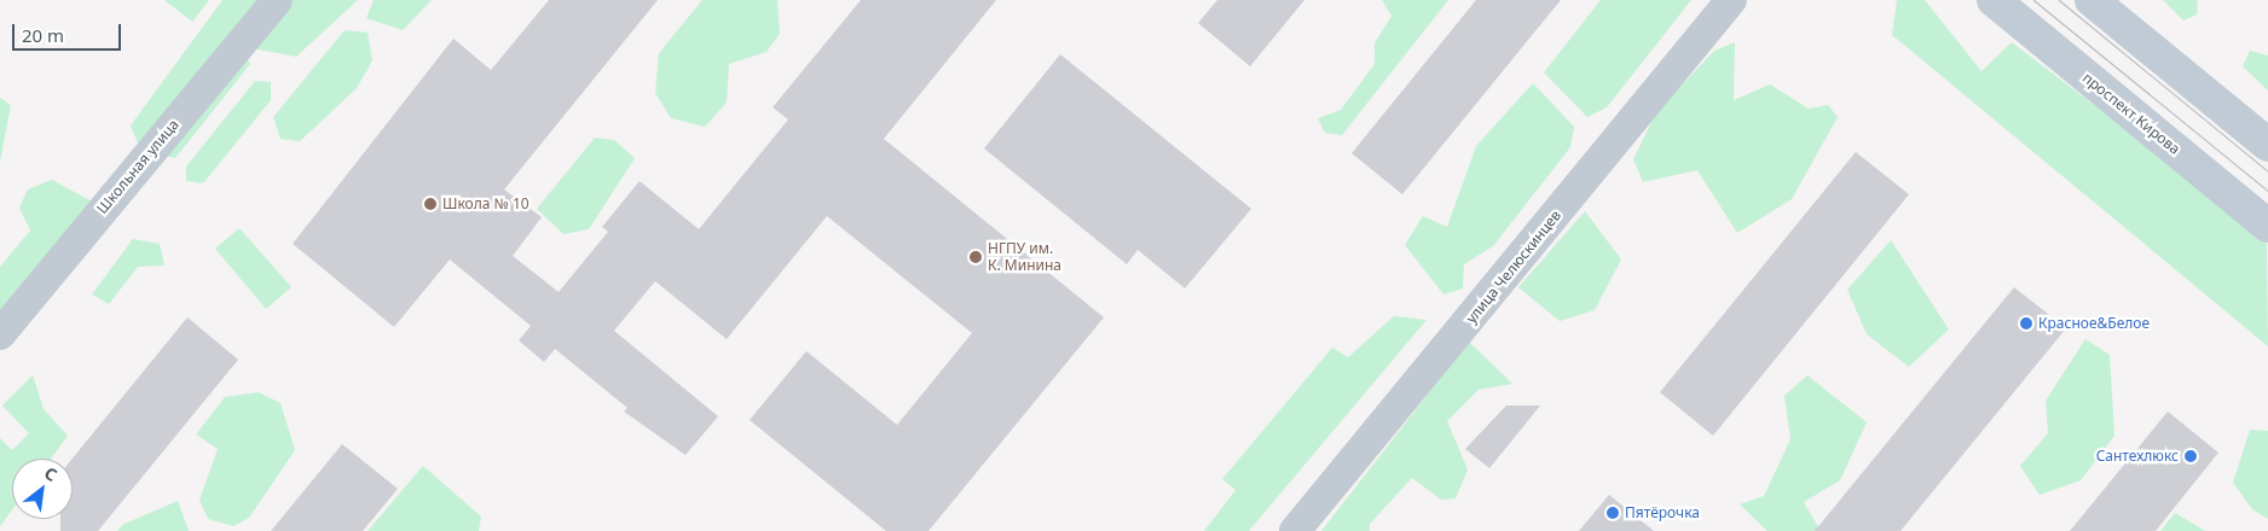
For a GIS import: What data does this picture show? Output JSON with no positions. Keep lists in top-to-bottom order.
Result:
{
  "streets": {
    "street": ["проспект Кирова", "Школьная улица", "улица Челюскинцев"]
  },
  "places": [
    "Школа № 10",
    "НГПУ им. К. Минина",
    "Красное&Белое",
    "Сантехлюкс",
    "Пятёрочка"
  ],
  "scale_bar": "20 m",
  "north": "top right"
}
